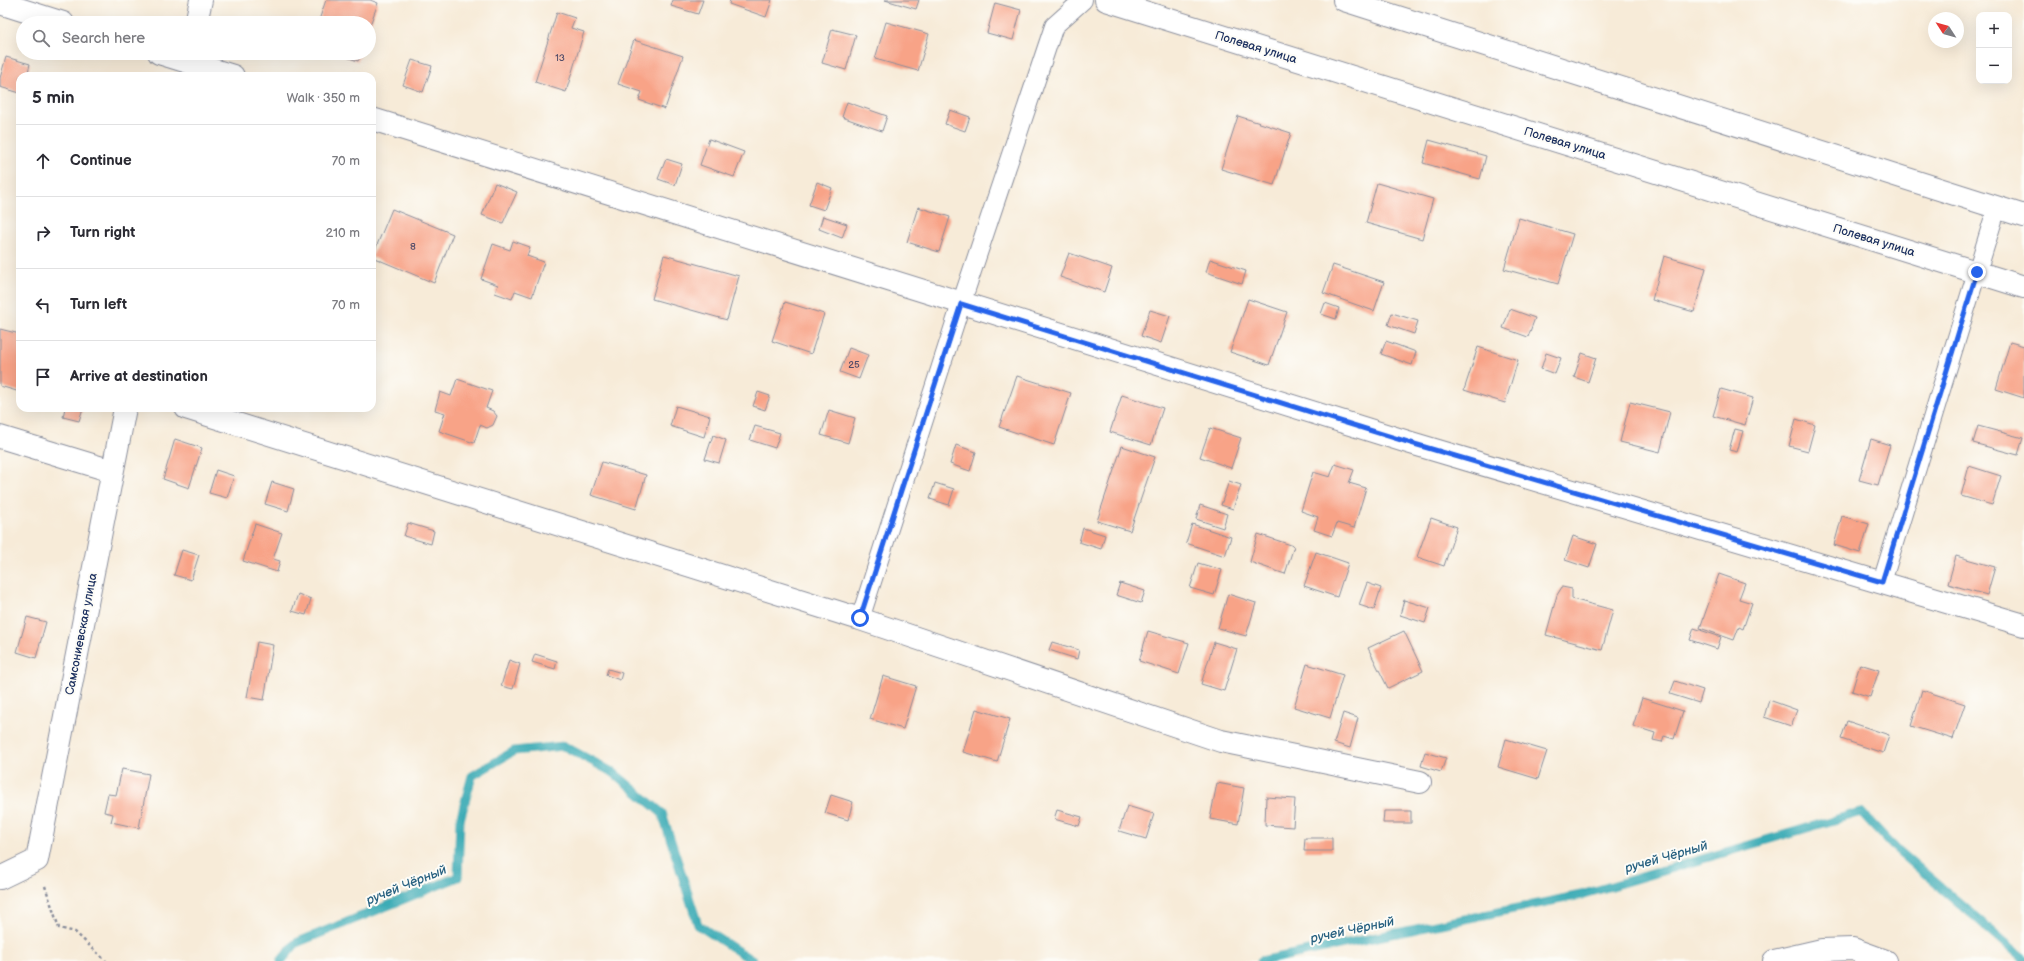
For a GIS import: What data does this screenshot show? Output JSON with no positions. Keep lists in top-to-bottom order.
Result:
{
  "streets": {
    "street": ["Полевая улица", "Самсониевская улица"]
  },
  "water": ["ручей Чёрный"],
  "house_numbers": ["13", "8", "25"],
  "north": "top left",
  "page": {
    "map_buttons": ["+", "−"],
    "search": "Search here",
    "heading": ["5 min", "Walk · 350 m"],
    "list": [
      ["Continue", "70 m"],
      ["Turn right", "210 m"],
      ["Turn left", "70 m"],
      "Arrive at destination"
    ]
  }
}
